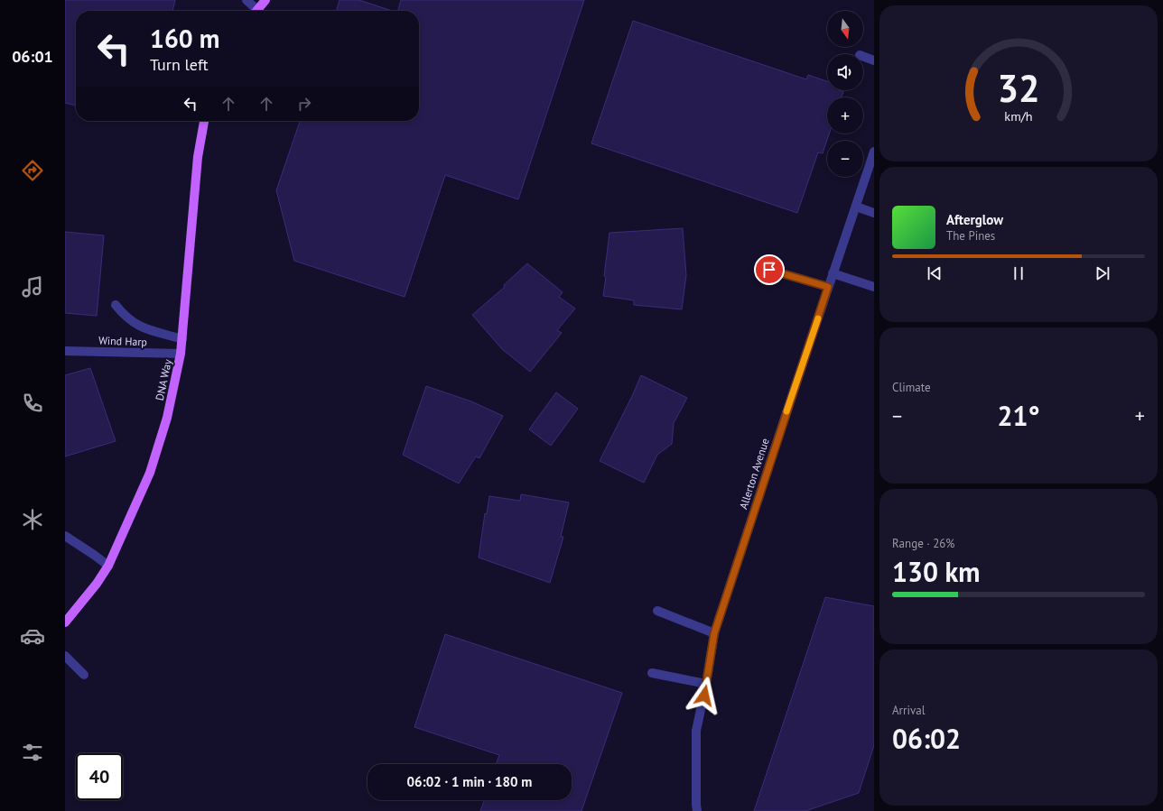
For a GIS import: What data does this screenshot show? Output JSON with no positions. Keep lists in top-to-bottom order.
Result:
{
  "streets": {
    "main road": ["DNA Way"],
    "street": ["Wind Harp", "Allerton Avenue"]
  },
  "crossings": [
    ["Wind Harp", "DNA Way"]
  ],
  "north": "bottom",
  "page": {
    "tabs": "06:01",
    "map_buttons": ["+", "−"],
    "turn": ["160 m", "Turn left"],
    "song": ["Afterglow", "The Pines"],
    "tile": [
      "Climate",
      ["Range · 26%", "130 km"],
      ["Arrival", "06:02"]
    ],
    "heat": ["−", "21°", "+"],
    "limit": "40",
    "trip": "06:02 · 1 min · 180 m",
    "gauge": ["32", "km/h"]
  }
}
